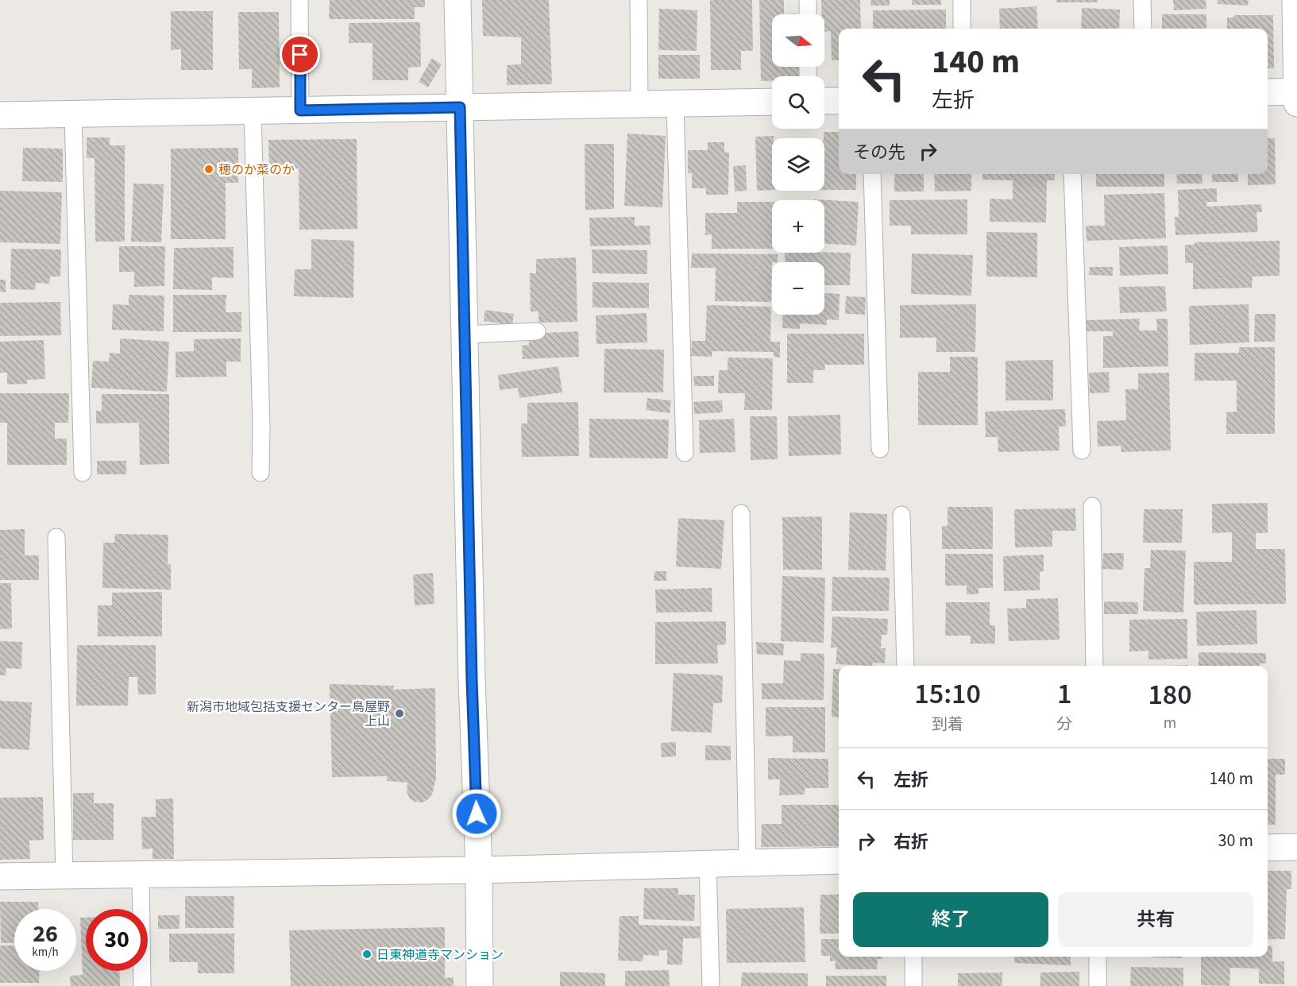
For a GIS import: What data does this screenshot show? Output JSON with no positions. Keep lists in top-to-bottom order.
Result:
{
  "places": ["穂のか菜のか", "新潟市地域包括支援センター鳥屋野 上山", "日東神道寺マンション"],
  "north": "right",
  "page": {
    "map_buttons": ["+", "−"],
    "turn": ["140 m", "左折"],
    "then": "その先",
    "eta": [
      "15:10",
      "到着",
      "1",
      "分",
      "180",
      "m"
    ],
    "list": [
      {
        "name": "左折",
        "value": "140 m"
      },
      {
        "name": "右折",
        "value": "30 m"
      }
    ],
    "buttons": ["終了", "共有"],
    "speed": "26 km/h",
    "limit": "30"
  }
}
